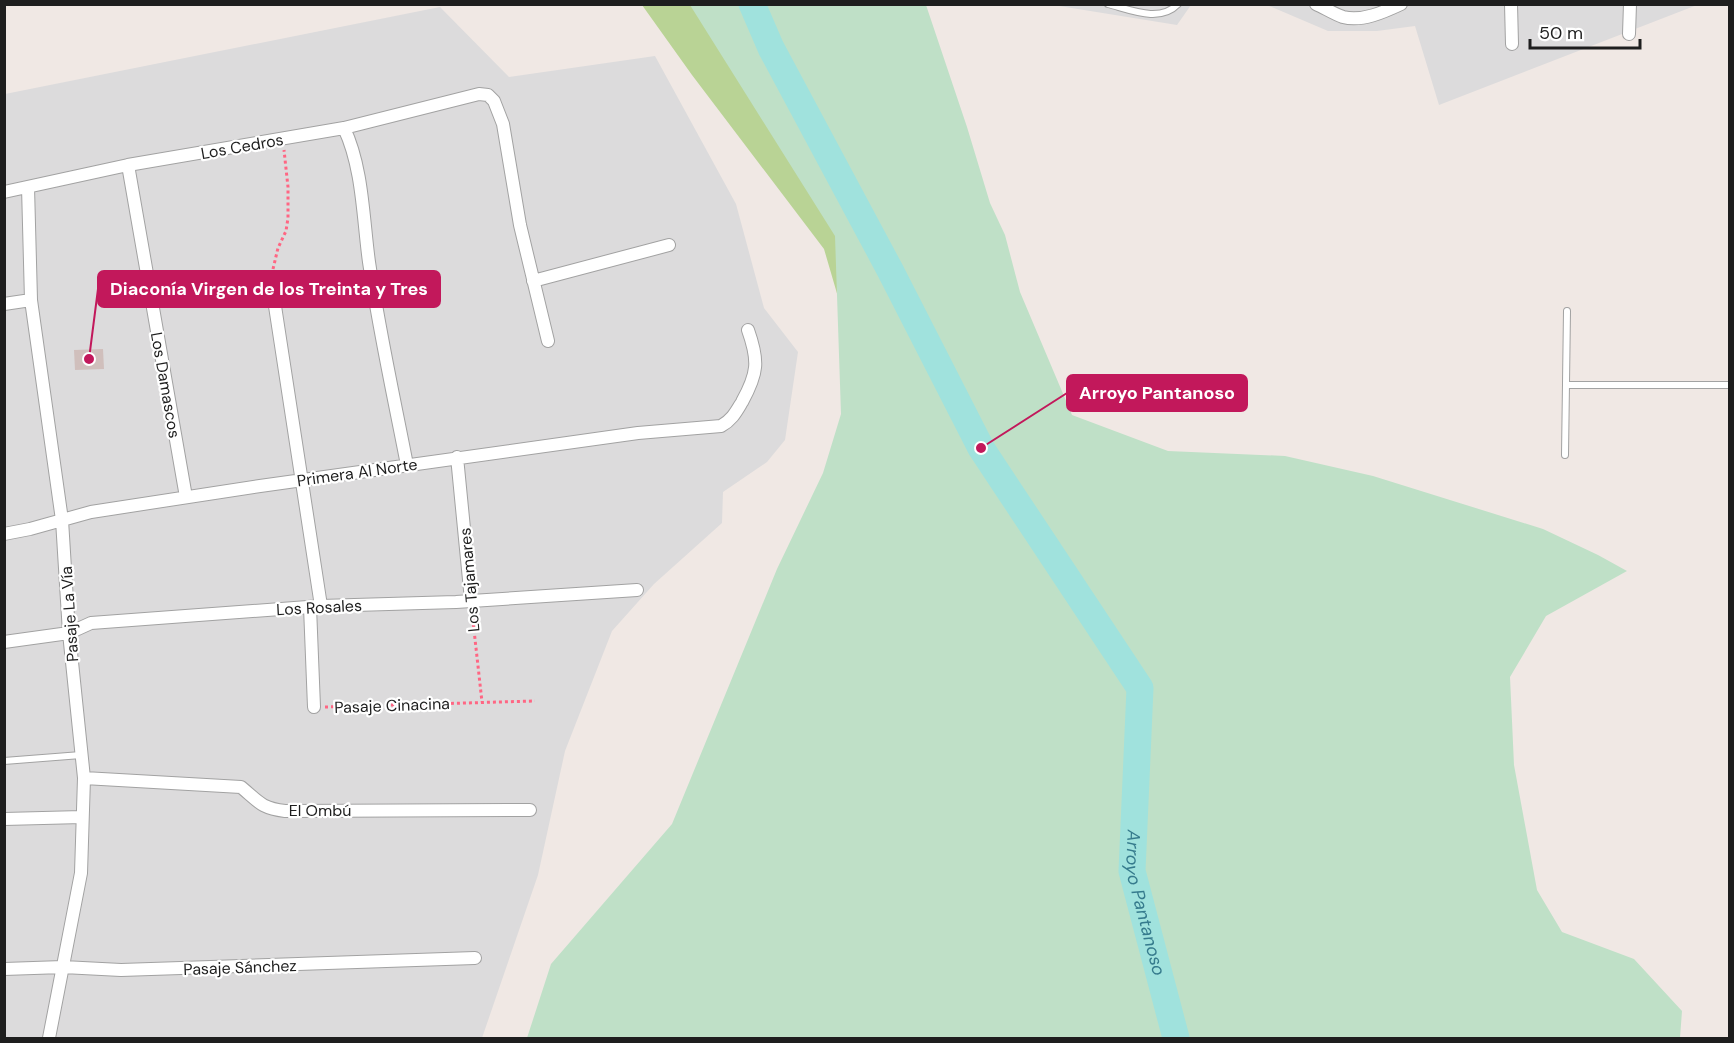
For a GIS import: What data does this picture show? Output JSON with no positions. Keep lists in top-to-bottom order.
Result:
{
  "streets": {
    "street": [
      "Los Cedros",
      "Los Damascos",
      "Primera Al Norte",
      "Los Tajamares",
      "Los Rosales",
      "Pasaje La Vía",
      "Pasaje Cinacina",
      "El Ombú",
      "Pasaje Sánchez"
    ]
  },
  "crossings": [
    ["Los Cedros", "Los Damascos"],
    ["Los Cedros", "Pasaje La Vía"],
    ["Los Damascos", "Primera Al Norte"],
    ["Primera Al Norte", "Los Tajamares"],
    ["Primera Al Norte", "Pasaje La Vía"],
    ["Primera Al Norte", "Pasaje Cinacina"],
    ["Los Tajamares", "Los Rosales"],
    ["Los Tajamares", "Pasaje Cinacina"],
    ["Los Rosales", "Pasaje La Vía"],
    ["Los Rosales", "Pasaje Cinacina"],
    ["Pasaje La Vía", "El Ombú"],
    ["Pasaje La Vía", "Pasaje Sánchez"]
  ],
  "water": ["Arroyo Pantanoso"],
  "places": ["Diaconía Virgen de los Treinta y Tres", "Arroyo Pantanoso"],
  "scale_bar": "50 m"
}
